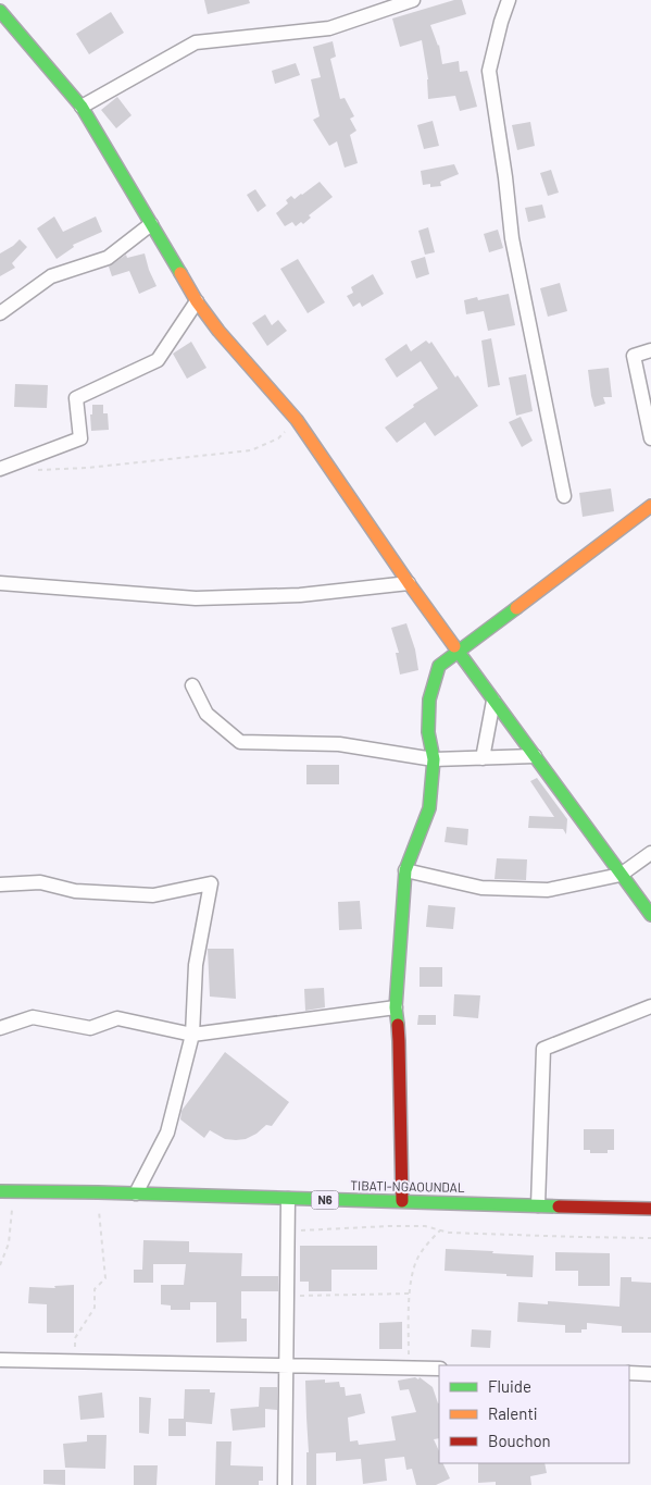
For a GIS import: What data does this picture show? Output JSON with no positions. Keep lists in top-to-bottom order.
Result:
{
  "streets": {
    "main road": ["TIBATI-NGAOUNDAL", "N6"]
  },
  "legend": ["Fluide", "Ralenti", "Bouchon"]
}
